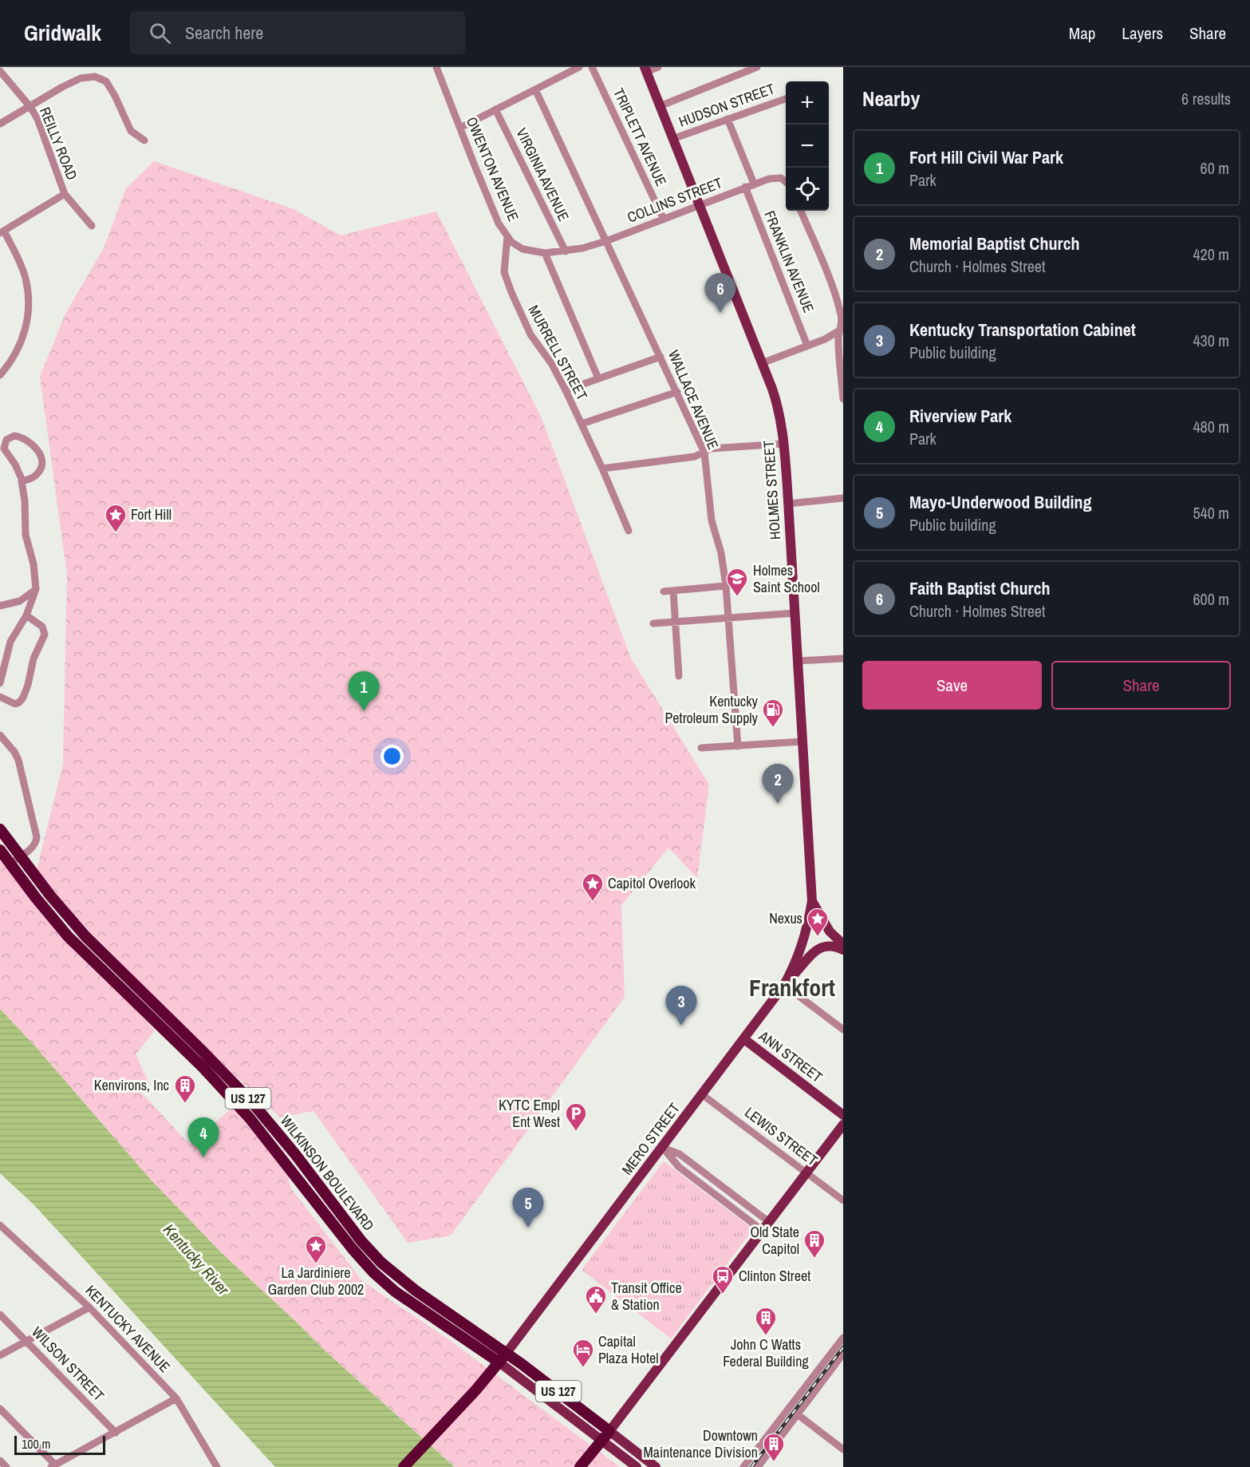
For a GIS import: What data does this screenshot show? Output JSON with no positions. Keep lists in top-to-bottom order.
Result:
{
  "streets": {
    "highway": ["US 127", "WILKINSON BOULEVARD"],
    "main road": ["HOLMES STREET", "ANN STREET", "MERO STREET"],
    "street": [
      "HUDSON STREET",
      "TRIPLETT AVENUE",
      "REILLY ROAD",
      "OWENTON AVENUE",
      "VIRGINIA AVENUE",
      "COLLINS STREET",
      "FRANKLIN AVENUE",
      "MURRELL STREET",
      "WALLACE AVENUE",
      "LEWIS STREET",
      "KENTUCKY AVENUE",
      "WILSON STREET"
    ]
  },
  "crossings": [
    ["HUDSON STREET", "HOLMES STREET"],
    ["TRIPLETT AVENUE", "COLLINS STREET"],
    ["OWENTON AVENUE", "VIRGINIA AVENUE"],
    ["OWENTON AVENUE", "COLLINS STREET"],
    ["OWENTON AVENUE", "MURRELL STREET"],
    ["OWENTON AVENUE", "WALLACE AVENUE"],
    ["COLLINS STREET", "FRANKLIN AVENUE"],
    ["COLLINS STREET", "WALLACE AVENUE"],
    ["COLLINS STREET", "HOLMES STREET"],
    ["HOLMES STREET", "MERO STREET"],
    ["ANN STREET", "MERO STREET"],
    ["LEWIS STREET", "MERO STREET"],
    ["MERO STREET", "WILKINSON BOULEVARD"]
  ],
  "districts": ["Frankfort"],
  "water": ["Kentucky River"],
  "places": {
    "place": [
      "Fort Hill",
      "Capitol Overlook",
      "Nexus",
      "La Jardiniere Garden Club 2002"
    ],
    "school or university": ["Holmes Saint School"],
    "fuel station": ["Kentucky Petroleum Supply"],
    "building": [
      "Kenvirons, Inc",
      "Old State Capitol",
      "John C Watts Federal Building",
      "Downtown Maintenance Division"
    ],
    "parking": ["KYTC Empl Ent West"],
    "bus stop": ["Clinton Street"],
    "public building": ["Transit Office & Station"],
    "hotel": ["Capital Plaza Hotel"]
  },
  "scale_bar": "100 m",
  "page": {
    "header": "Gridwalk",
    "search": "Search here",
    "nav": ["Map", "Layers", "Share"],
    "heading": ["Nearby", "6 results"],
    "map_buttons": ["+", "−"],
    "list": [
      {
        "mark": "1",
        "name": "Fort Hill Civil War Park",
        "note": "Park",
        "value": "60 m"
      },
      {
        "mark": "2",
        "name": "Memorial Baptist Church",
        "note": "Church · Holmes Street",
        "value": "420 m"
      },
      {
        "mark": "3",
        "name": "Kentucky Transportation Cabinet",
        "note": "Public building",
        "value": "430 m"
      },
      {
        "mark": "4",
        "name": "Riverview Park",
        "note": "Park",
        "value": "480 m"
      },
      {
        "mark": "5",
        "name": "Mayo-Underwood Building",
        "note": "Public building",
        "value": "540 m"
      },
      {
        "mark": "6",
        "name": "Faith Baptist Church",
        "note": "Church · Holmes Street",
        "value": "600 m"
      }
    ],
    "pins": [
      "6",
      "1",
      "2",
      "3",
      "4",
      "5"
    ],
    "buttons": ["Save", "Share"],
    "scale": "100 m"
  }
}
